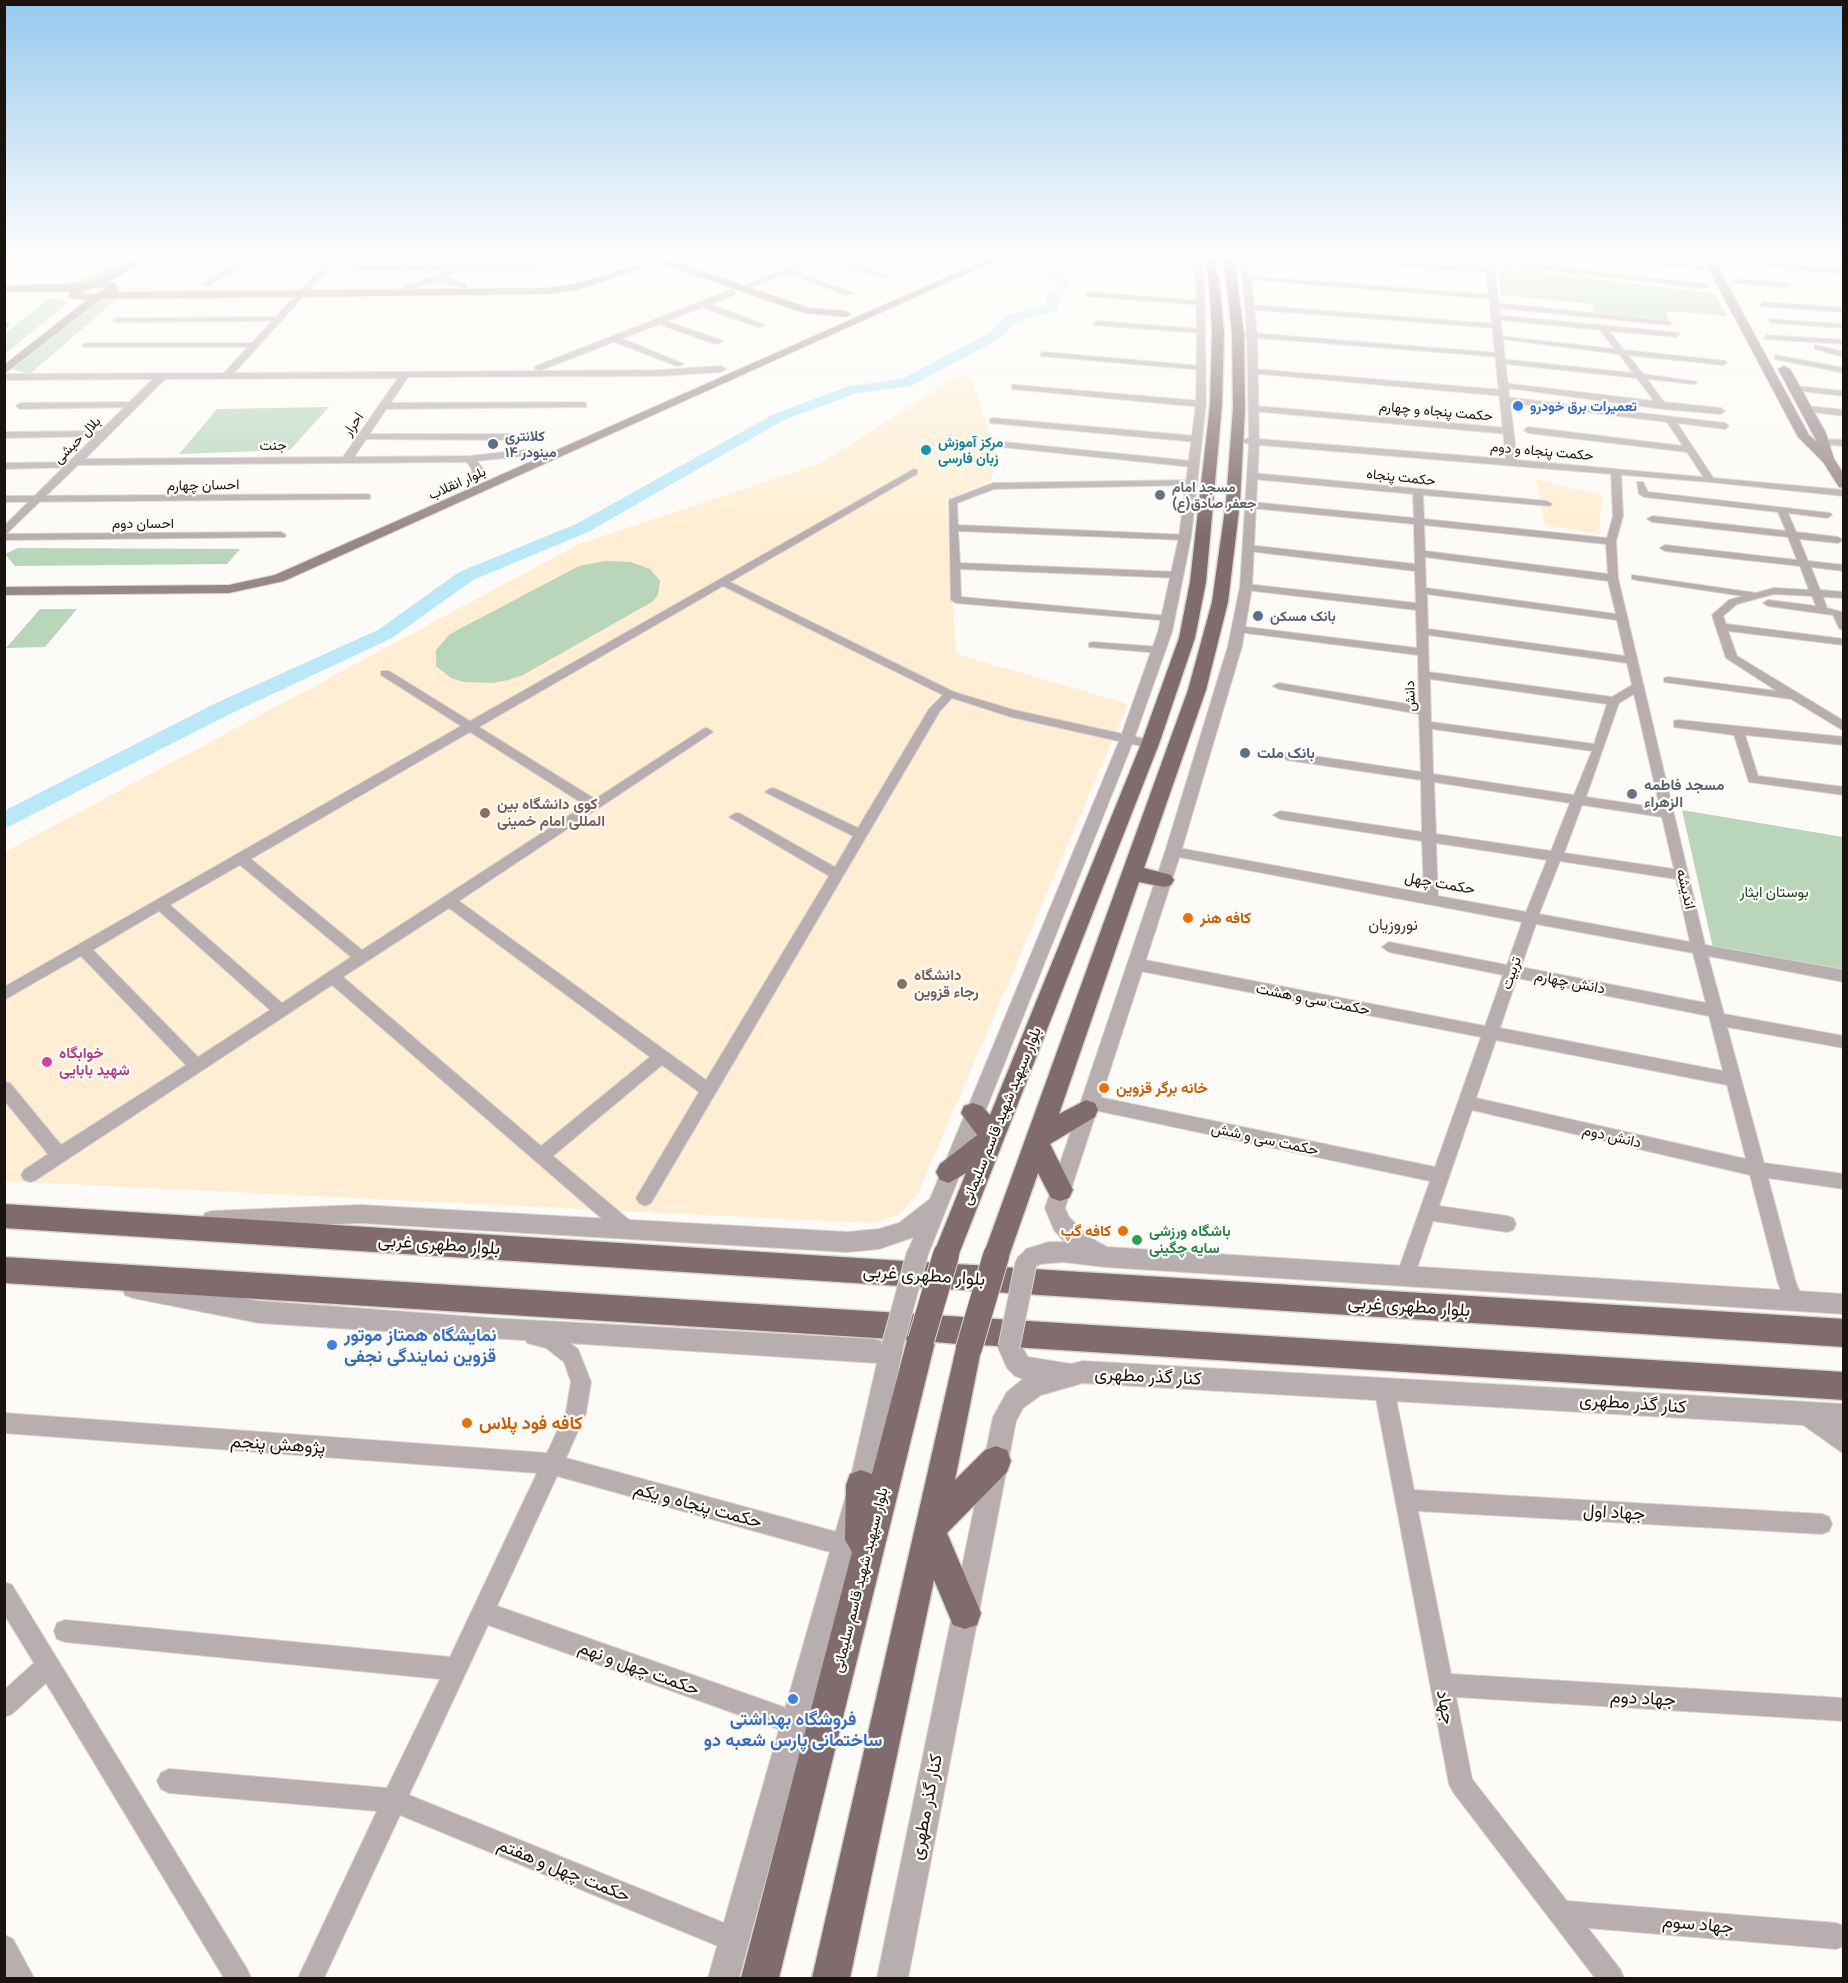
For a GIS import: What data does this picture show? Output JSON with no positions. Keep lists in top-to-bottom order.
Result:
{
  "streets": {
    "main road": ["بلوار انقلاب", "بلوار سپهبد شهید قاسم سلیمانی", "بلوار مطهری غربی"],
    "street": [
      "حکمت پنجاه و چهارم",
      "احرار",
      "بلال حبشی",
      "جنت",
      "حکمت پنجاه و دوم",
      "حکمت پنجاه",
      "احسان چهارم",
      "احسان دوم",
      "دانش",
      "حکمت چهل",
      "اندیشه",
      "تربیت",
      "دانش چهارم",
      "حکمت سی و هشت",
      "دانش دوم",
      "حکمت سی و شش",
      "کنار گذر مطهری",
      "پژوهش پنجم",
      "حکمت پنجاه و یکم",
      "جهاد اول",
      "حکمت چهل و نهم",
      "جهاد دوم",
      "جهاد",
      "حکمت چهل و هفتم",
      "جهاد سوم"
    ]
  },
  "crossings": [
    ["احرار", "جنت"],
    ["بلال حبشی", "جنت"],
    ["بلال حبشی", "احسان چهارم"],
    ["بلال حبشی", "احسان دوم"],
    ["جنت", "بلوار انقلاب"],
    ["حکمت پنجاه و دوم", "اندیشه"],
    ["حکمت پنجاه", "دانش"],
    ["دانش", "حکمت چهل"],
    ["حکمت چهل", "اندیشه"],
    ["حکمت چهل", "تربیت"],
    ["اندیشه", "دانش چهارم"],
    ["اندیشه", "حکمت سی و هشت"],
    ["اندیشه", "دانش دوم"],
    ["تربیت", "دانش چهارم"],
    ["تربیت", "حکمت سی و هشت"],
    ["تربیت", "دانش دوم"],
    ["تربیت", "حکمت سی و شش"],
    ["کنار گذر مطهری", "جهاد"],
    ["پژوهش پنجم", "حکمت پنجاه و یکم"],
    ["جهاد اول", "جهاد"],
    ["جهاد دوم", "جهاد"],
    ["جهاد", "جهاد سوم"]
  ],
  "districts": ["نوروزیان"],
  "parks": ["بوستان ایثار"],
  "places": [
    "تعمیرات برق خودرو",
    "کلانتری ۱۴ مینودر",
    "مرکز آموزش زبان فارسی",
    "مسجد امام جعفر صادق(ع)",
    "بانک مسکن",
    "بانک ملت",
    "مسجد فاطمه الزهراء",
    "کوی دانشگاه بین المللی امام خمینی",
    "کافه هنر",
    "دانشگاه رجاء قزوین",
    "خوابگاه شهید بابایی",
    "خانه برگر قزوین",
    "کافه گپ",
    "باشگاه ورزشى سايه چگينى",
    "نمایشگاه همتاز موتور قزوین نمایندگی نجفی",
    "کافه فود پلاس",
    "فروشگاه بهداشتی ساختمانی پارس شعبه دو"
  ]
}
